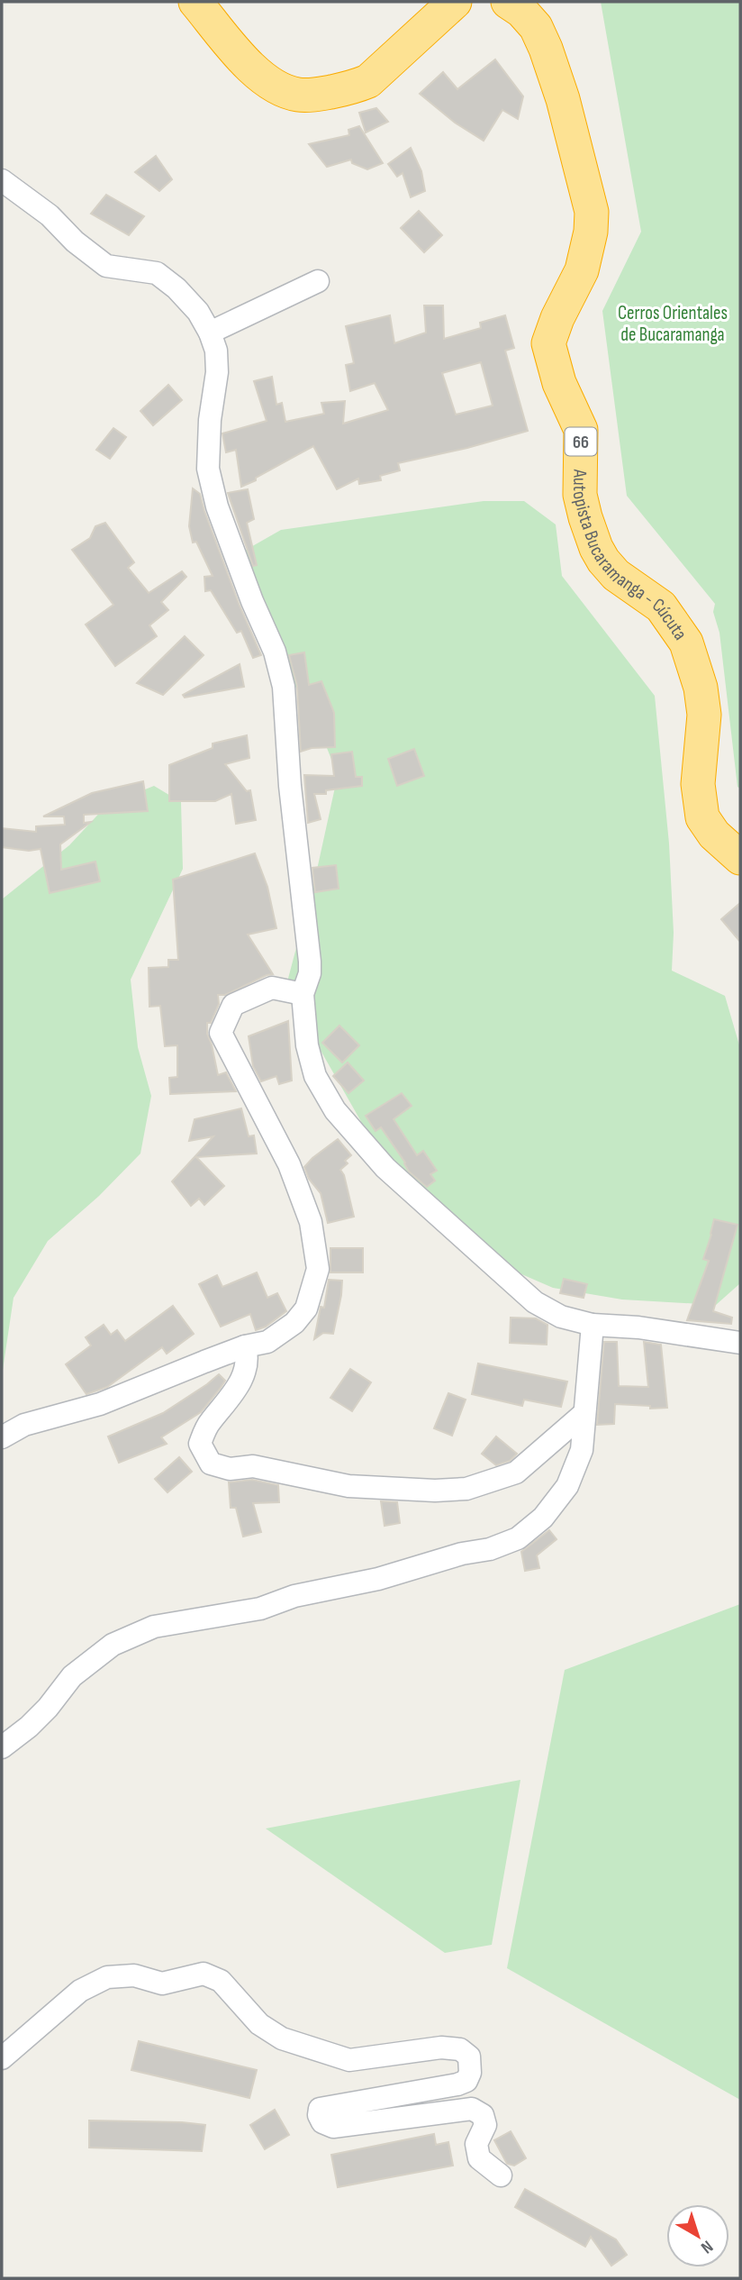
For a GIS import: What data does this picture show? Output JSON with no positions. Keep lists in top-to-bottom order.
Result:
{
  "streets": {
    "highway": ["66", "Autopista Bucaramanga - Cúcuta"]
  },
  "parks": ["Cerros Orientales de Bucaramanga"],
  "north": "bottom right"
}
